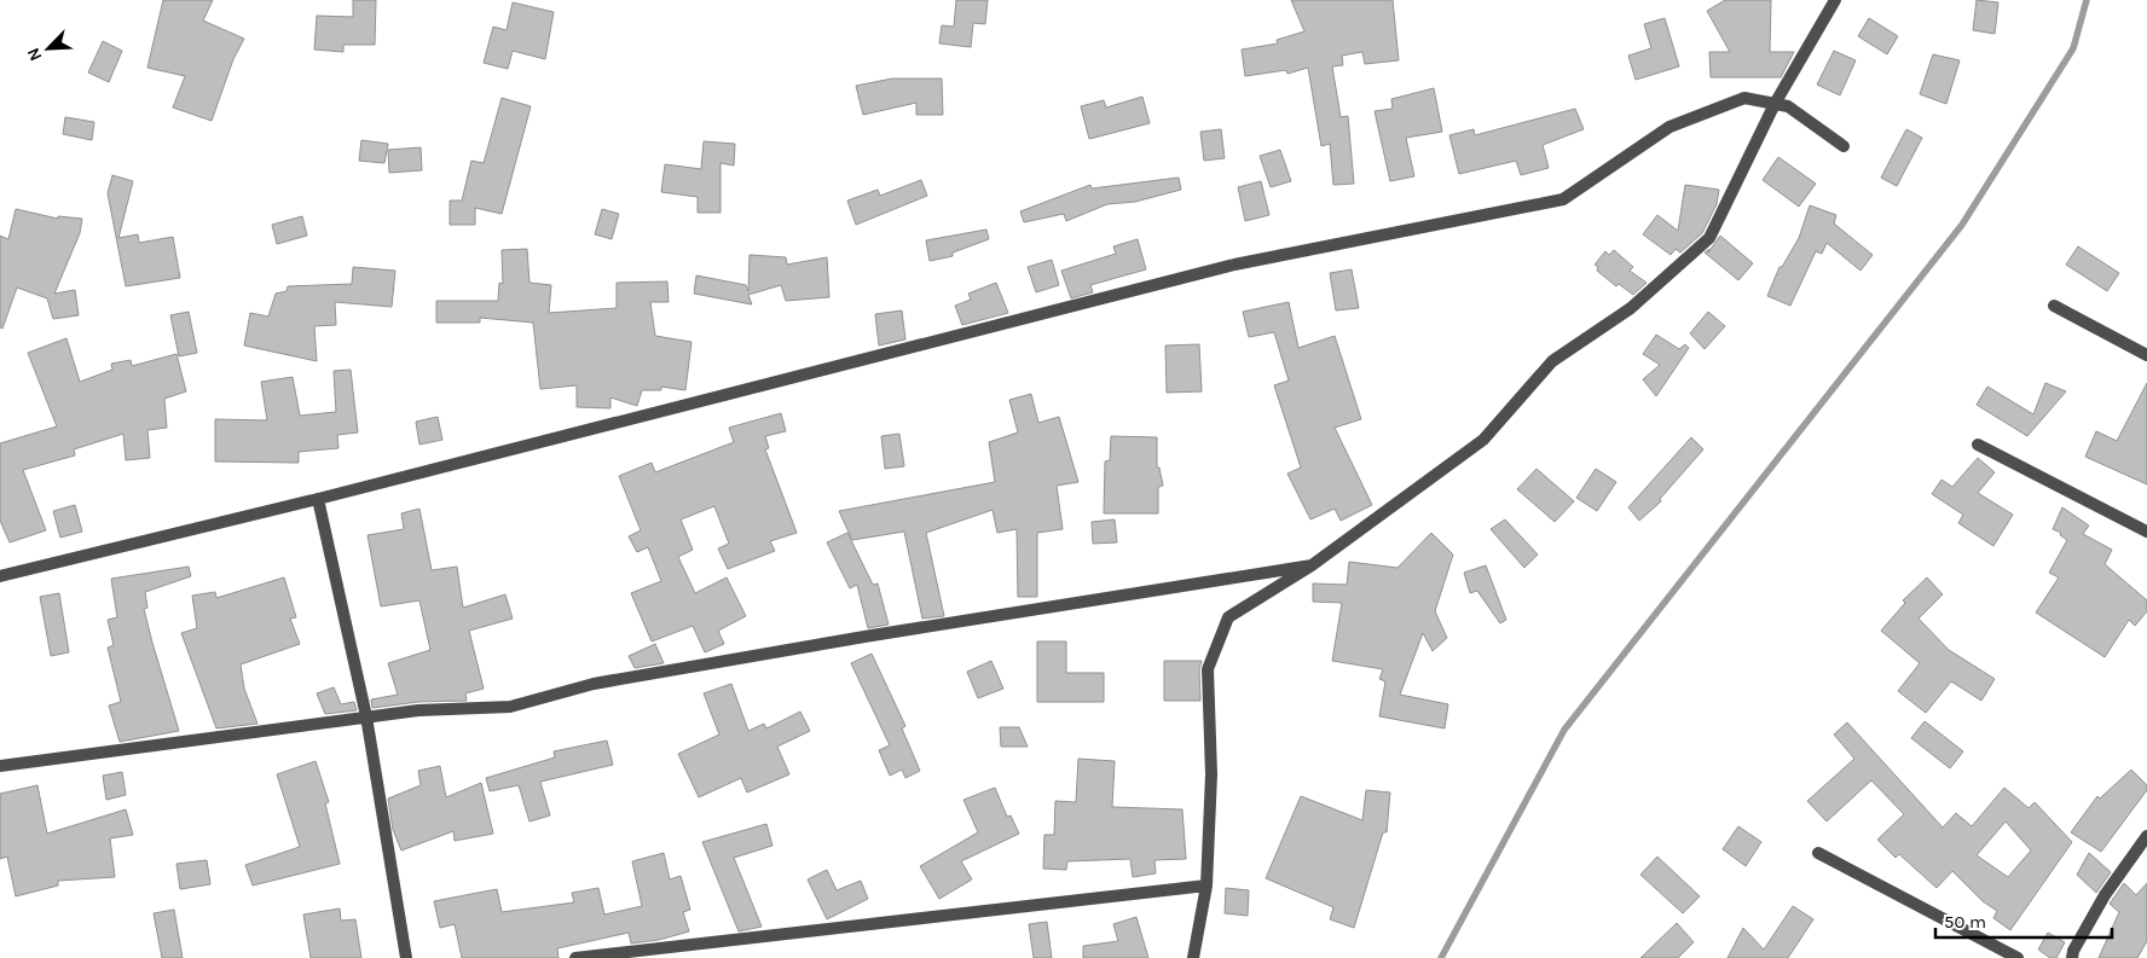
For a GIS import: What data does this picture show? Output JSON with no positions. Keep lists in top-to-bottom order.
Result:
{
  "scale_bar": "50 m",
  "north": "bottom left"
}
